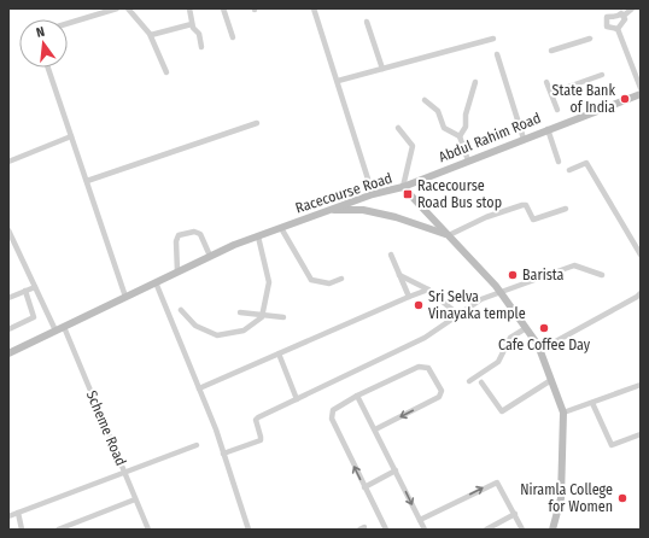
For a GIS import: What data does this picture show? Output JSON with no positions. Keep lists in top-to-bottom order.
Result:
{
  "streets": {
    "street": ["Abdul Rahim Road", "Racecourse Road", "Scheme Road"]
  },
  "crossings": [
    ["Abdul Rahim Road", "Racecourse Road"],
    ["Racecourse Road", "Scheme Road"]
  ],
  "places": {
    "other": [
      "State Bank of India",
      "Barista",
      "Sri Selva Vinayaka temple",
      "Cafe Coffee Day",
      "Niramla College for Women"
    ],
    "transit": ["Racecourse Road Bus stop"]
  },
  "north": "top"
}
